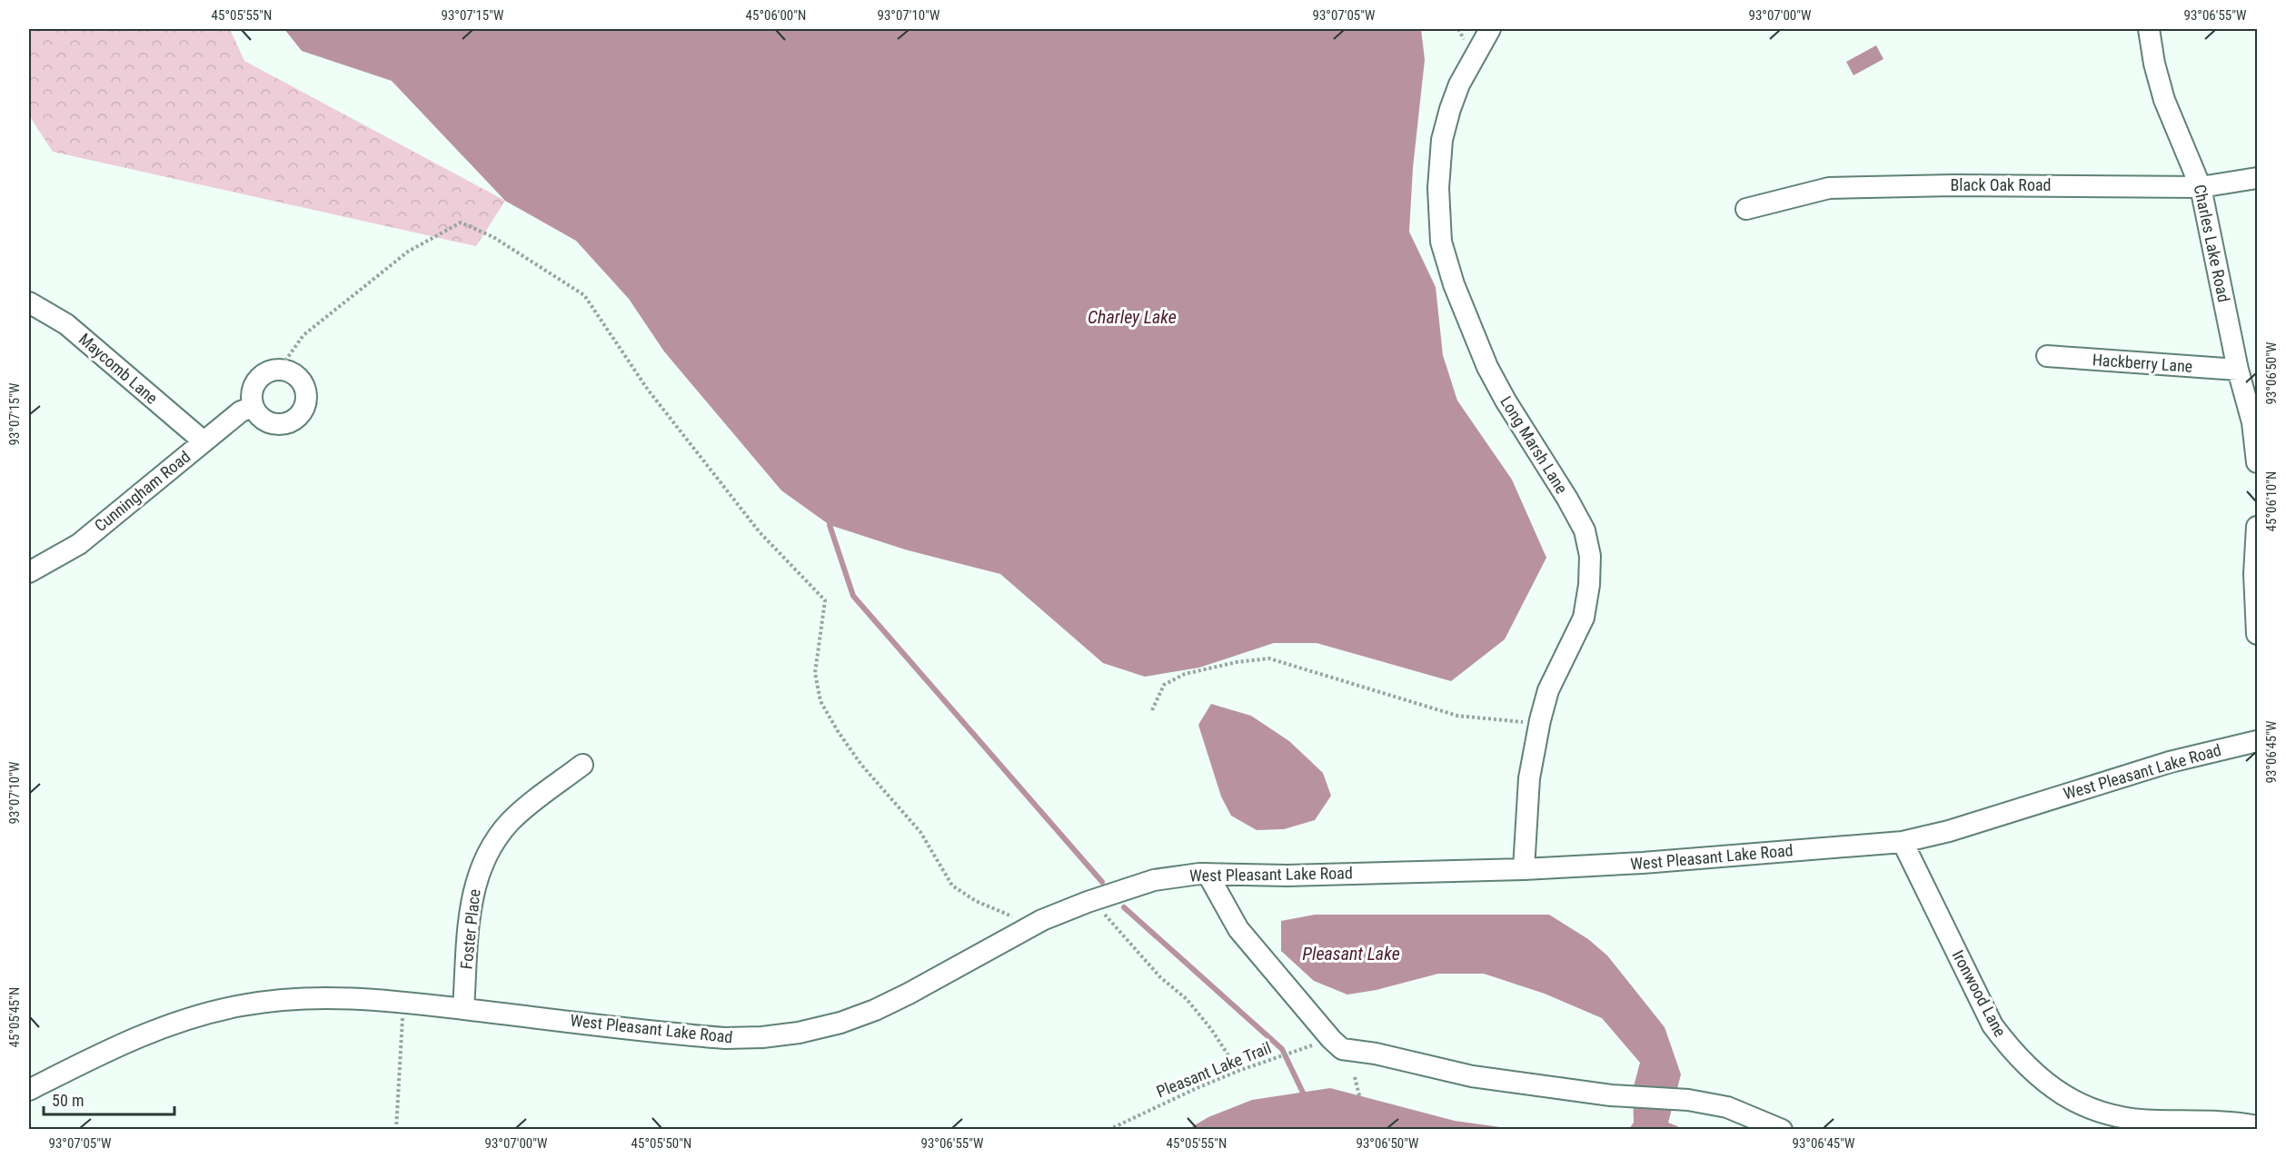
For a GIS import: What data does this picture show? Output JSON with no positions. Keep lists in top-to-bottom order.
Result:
{
  "streets": {
    "street": [
      "Black Oak Road",
      "Charles Lake Road",
      "Hackberry Lane",
      "Maycomb Lane",
      "Long Marsh Lane",
      "Cunningham Road",
      "West Pleasant Lake Road",
      "Foster Place",
      "Ironwood Lane"
    ],
    "path": ["Pleasant Lake Trail"]
  },
  "crossings": [
    ["Black Oak Road", "Charles Lake Road"],
    ["Charles Lake Road", "Hackberry Lane"],
    ["Maycomb Lane", "Cunningham Road"],
    ["Long Marsh Lane", "West Pleasant Lake Road"],
    ["West Pleasant Lake Road", "Foster Place"],
    ["West Pleasant Lake Road", "Ironwood Lane"]
  ],
  "water": ["Charley Lake", "Pleasant Lake"],
  "scale_bar": "50 m",
  "coordinates": [
    "45°05'55\"N",
    "93°07'15\"W",
    "45°06'00\"N",
    "93°07'10\"W",
    "93°07'05\"W",
    "93°07'00\"W",
    "93°06'55\"W",
    "93°06'50\"W",
    "45°06'10\"N",
    "93°06'45\"W",
    "45°05'45\"N",
    "45°05'50\"N"
  ]
}
